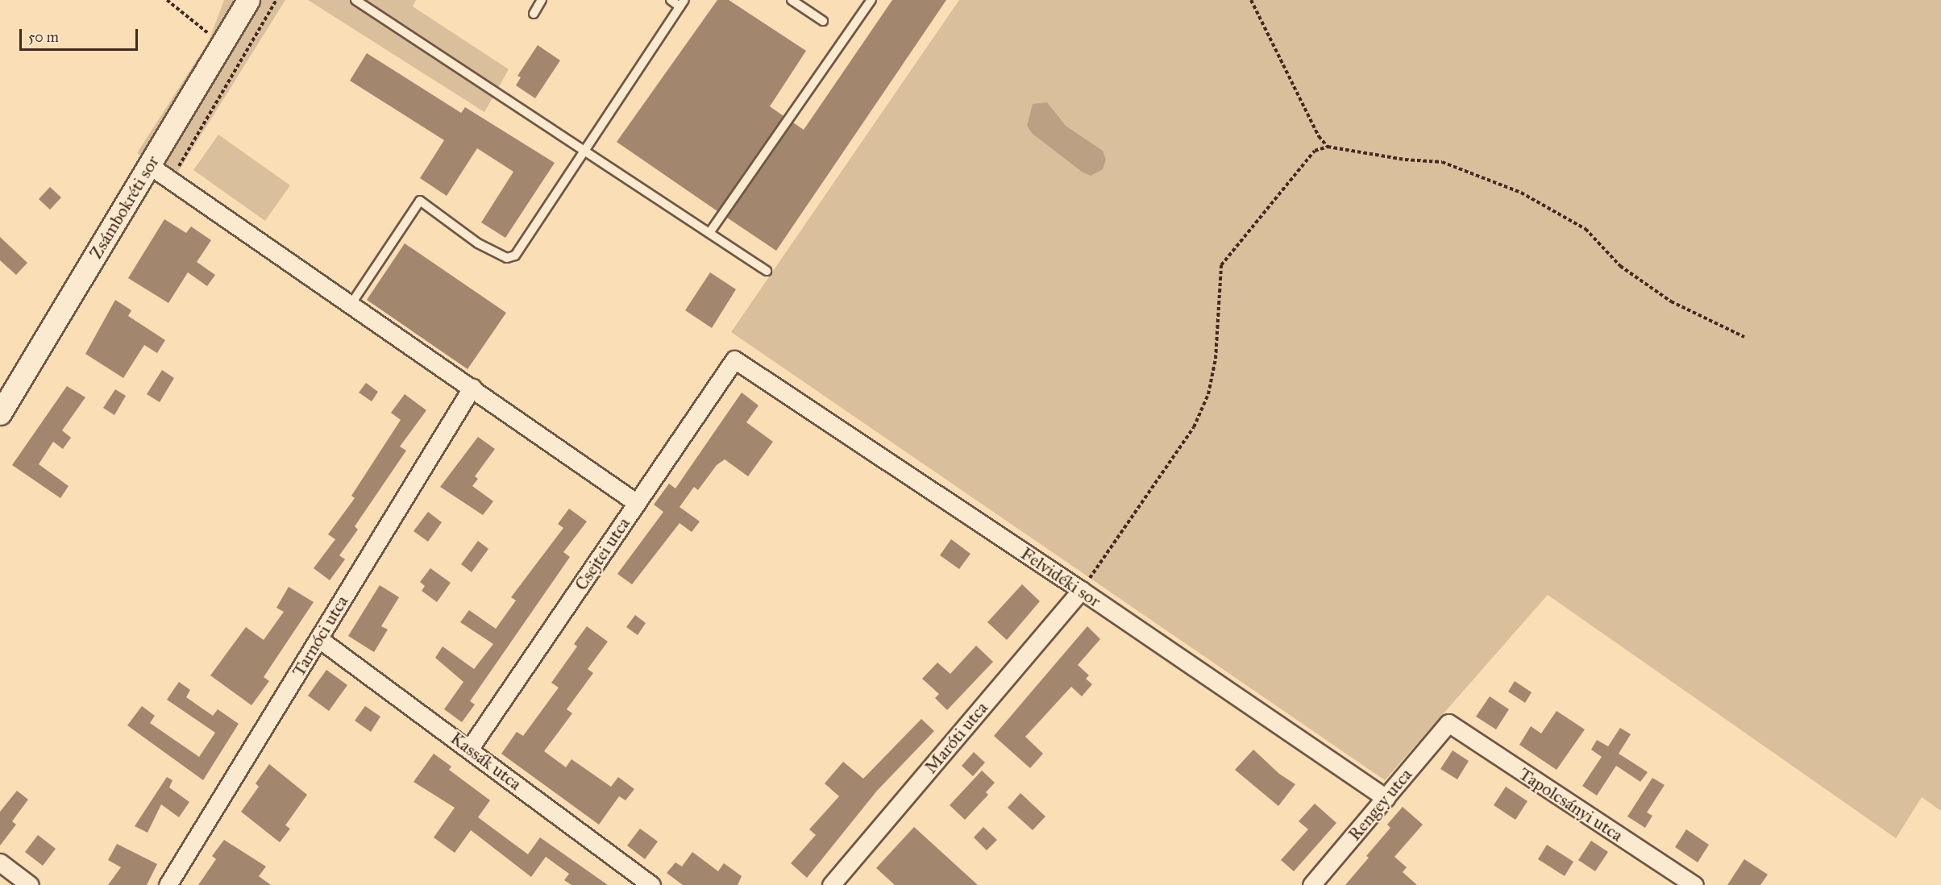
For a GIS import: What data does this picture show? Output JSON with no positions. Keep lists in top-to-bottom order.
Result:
{
  "streets": {
    "street": [
      "Zsámbokréti sor",
      "Csejtei utca",
      "Felvidéki sor",
      "Tarnóci utca",
      "Maróti utca",
      "Kassák utca",
      "Rengey utca",
      "Tapolcsányi utca"
    ]
  },
  "crossings": [
    ["Csejtei utca", "Felvidéki sor"],
    ["Csejtei utca", "Kassák utca"],
    ["Felvidéki sor", "Maróti utca"],
    ["Felvidéki sor", "Rengey utca"],
    ["Tarnóci utca", "Kassák utca"],
    ["Rengey utca", "Tapolcsányi utca"]
  ],
  "scale_bar": "50 m"
}
